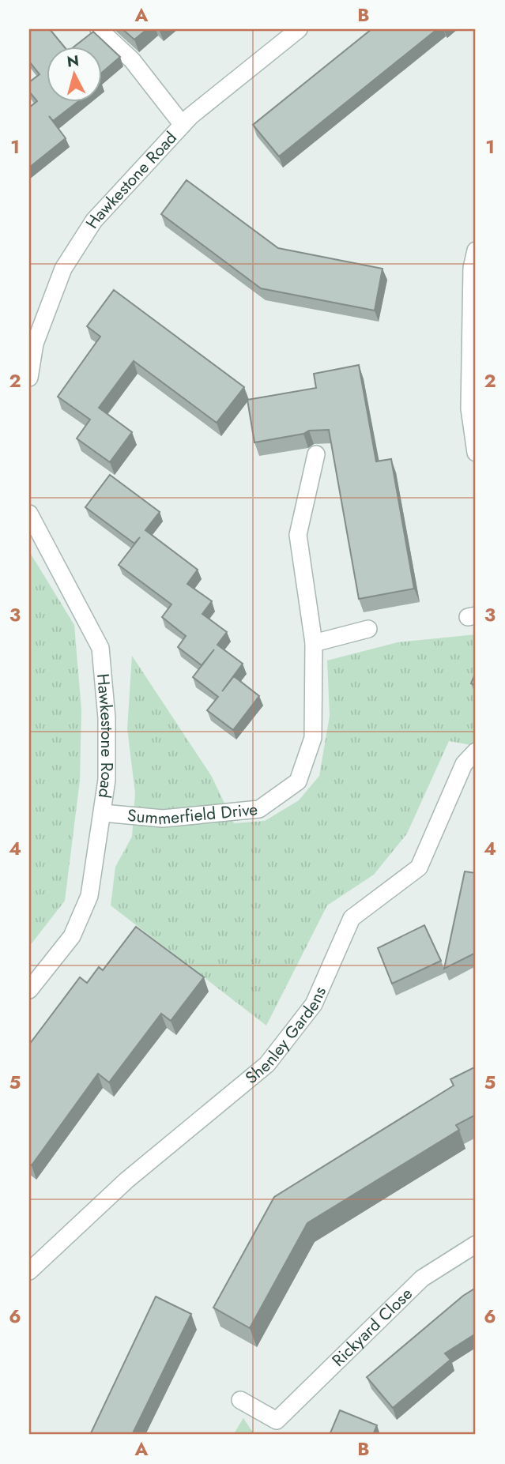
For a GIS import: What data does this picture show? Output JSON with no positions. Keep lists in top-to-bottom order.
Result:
{
  "streets": {
    "street": [
      "Hawkestone Road",
      "Summerfield Drive",
      "Shenley Gardens",
      "Rickyard Close"
    ]
  },
  "crossings": [
    ["Hawkestone Road", "Summerfield Drive"]
  ],
  "north": "top",
  "grid": {
    "columns": ["A", "B"],
    "rows": [
      "1",
      "2",
      "3",
      "4",
      "5",
      "6"
    ]
  }
}
